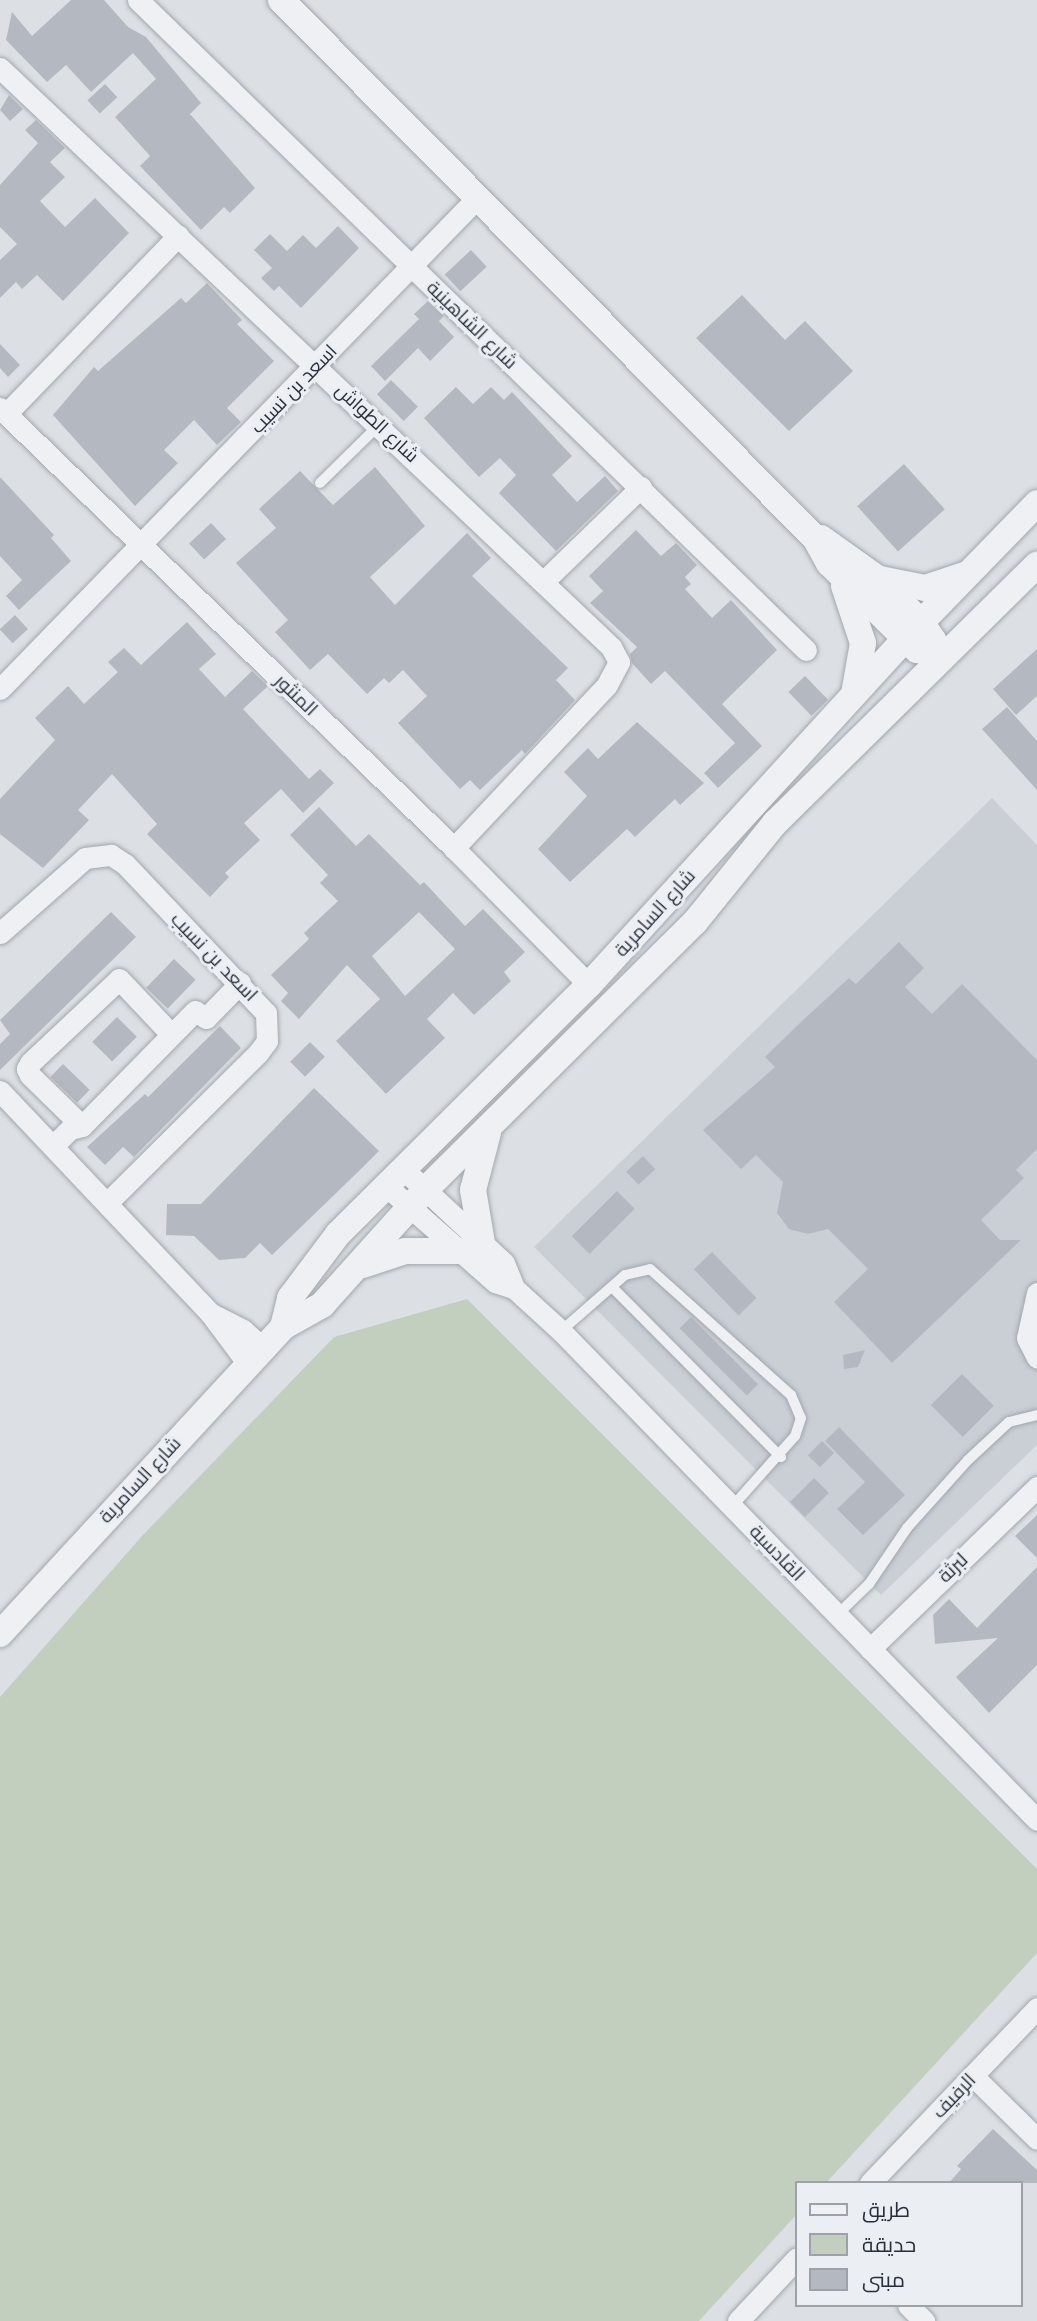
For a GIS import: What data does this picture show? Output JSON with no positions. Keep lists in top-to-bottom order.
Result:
{
  "streets": {
    "street": [
      "شارع الشاهينية",
      "اسعد بن نسيب",
      "شارع الطواش",
      "المنثور",
      "شارع السامرية",
      "القادسية",
      "لبرثة",
      "الرفيف"
    ]
  },
  "crossings": [
    ["شارع الشاهينية", "اسعد بن نسيب"],
    ["اسعد بن نسيب", "شارع الطواش"],
    ["اسعد بن نسيب", "المنثور"],
    ["شارع الطواش", "المنثور"],
    ["المنثور", "شارع السامرية"],
    ["شارع السامرية", "القادسية"],
    ["القادسية", "لبرثة"]
  ],
  "legend": ["طريق", "حديقة", "مبنى"]
}
